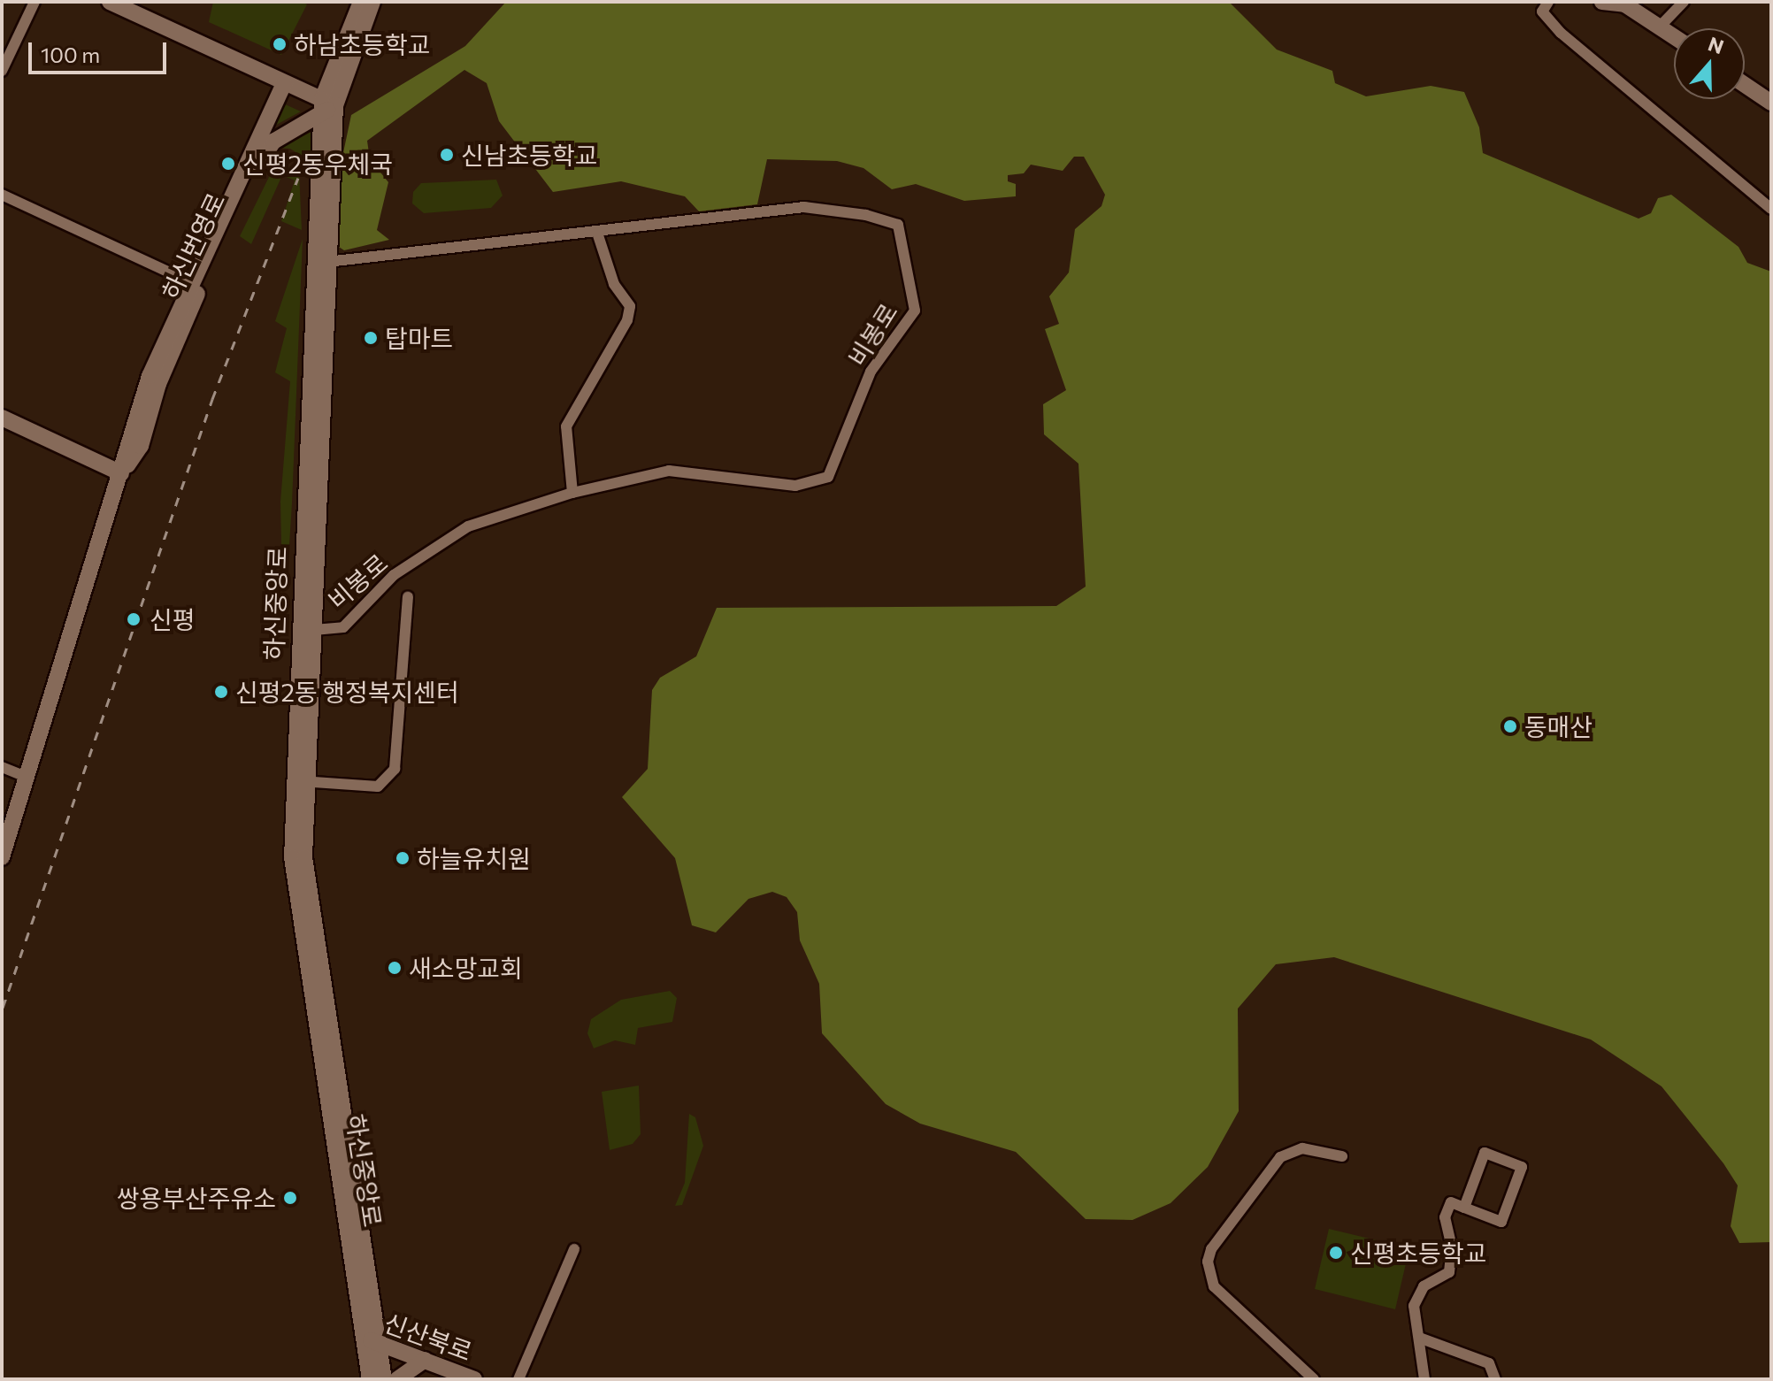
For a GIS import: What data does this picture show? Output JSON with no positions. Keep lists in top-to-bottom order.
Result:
{
  "streets": {
    "street": ["하신번영로", "비봉로", "신산북로"]
  },
  "places": [
    "하남초등학교",
    "신남초등학교",
    "신평2동우체국",
    "탑마트",
    "신평",
    "신평2동 행정복지센터",
    "동매산",
    "하늘유치원",
    "새소망교회",
    "쌍용부산주유소",
    "신평초등학교"
  ],
  "scale_bar": "100 m",
  "north": "top"
}
